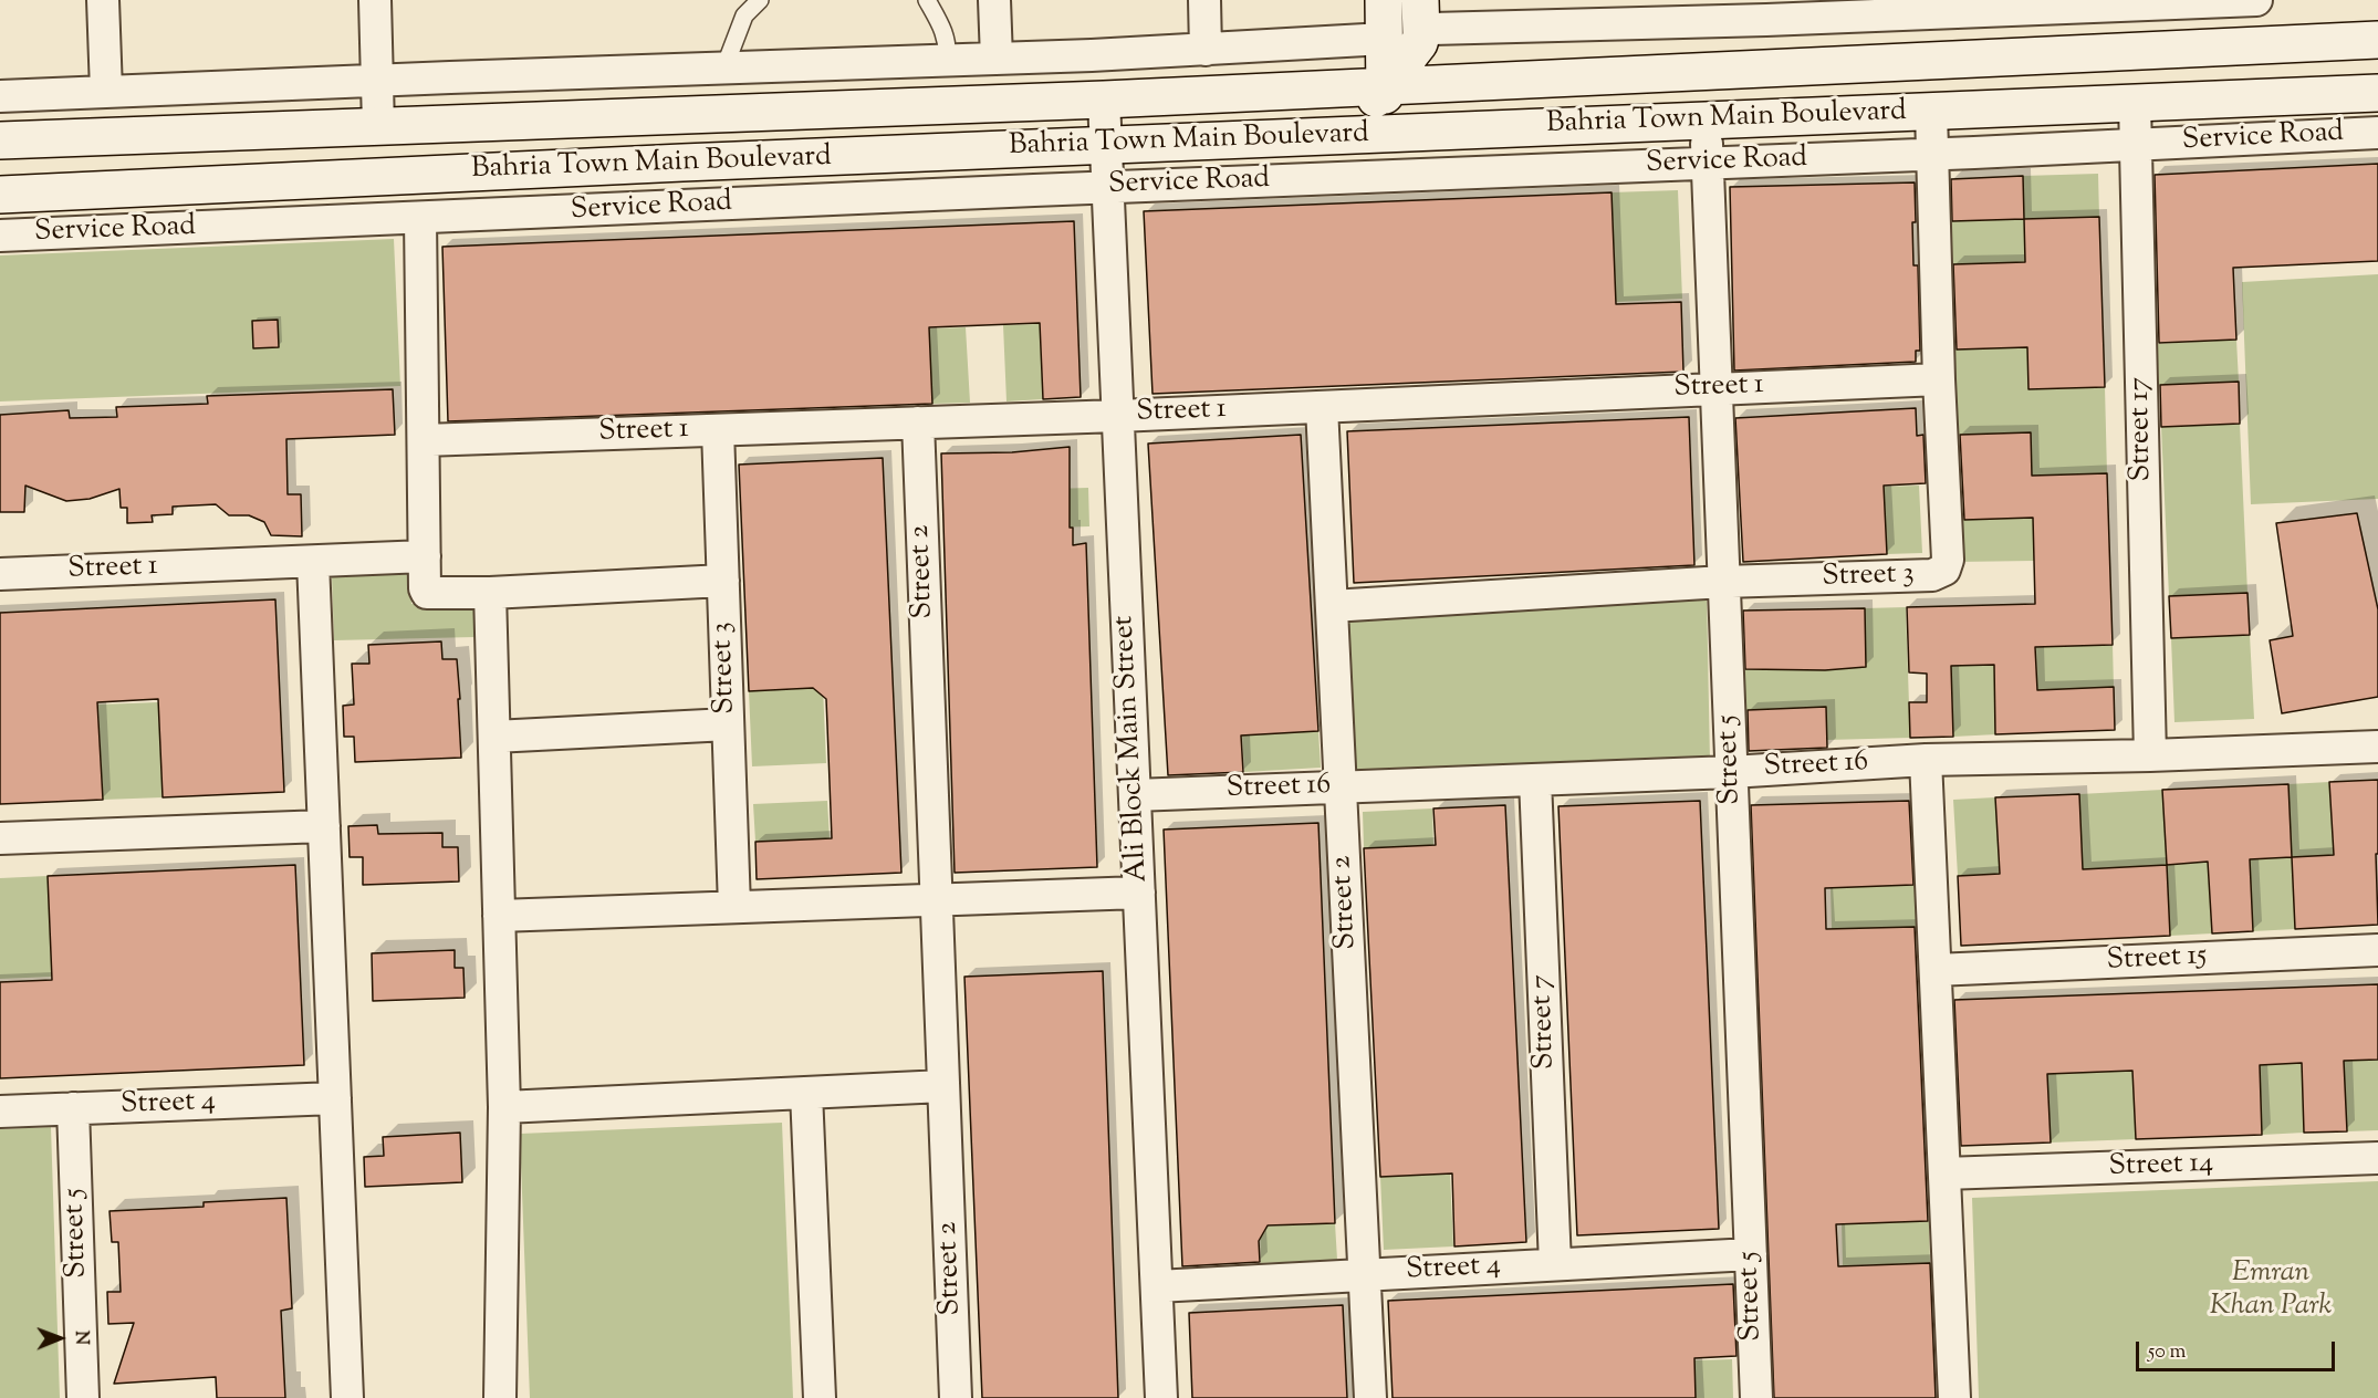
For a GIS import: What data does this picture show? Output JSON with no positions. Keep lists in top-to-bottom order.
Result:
{
  "streets": {
    "main road": ["Bahria Town Main Boulevard"],
    "street": [
      "Service Road",
      "Street 1",
      "Street 17",
      "Street 2",
      "Street 3",
      "Ali Block Main Street",
      "Street 5",
      "Street 16",
      "Street 15",
      "Street 7",
      "Street 4",
      "Street 14"
    ]
  },
  "crossings": [
    ["Bahria Town Main Boulevard", "Street 17"],
    ["Bahria Town Main Boulevard", "Street 3"],
    ["Bahria Town Main Boulevard", "Ali Block Main Street"],
    ["Bahria Town Main Boulevard", "Street 5"],
    ["Service Road", "Street 17"],
    ["Service Road", "Street 3"],
    ["Service Road", "Ali Block Main Street"],
    ["Service Road", "Street 5"],
    ["Street 1", "Street 2"],
    ["Street 1", "Street 3"],
    ["Street 1", "Ali Block Main Street"],
    ["Street 1", "Street 5"],
    ["Street 17", "Street 16"],
    ["Street 2", "Street 3"],
    ["Street 2", "Street 16"],
    ["Street 2", "Street 4"],
    ["Street 3", "Street 5"],
    ["Ali Block Main Street", "Street 16"],
    ["Ali Block Main Street", "Street 4"],
    ["Street 5", "Street 16"],
    ["Street 5", "Street 4"],
    ["Street 16", "Street 7"],
    ["Street 7", "Street 4"]
  ],
  "parks": ["Emran Khan Park"],
  "scale_bar": "50 m",
  "north": "right"
}
